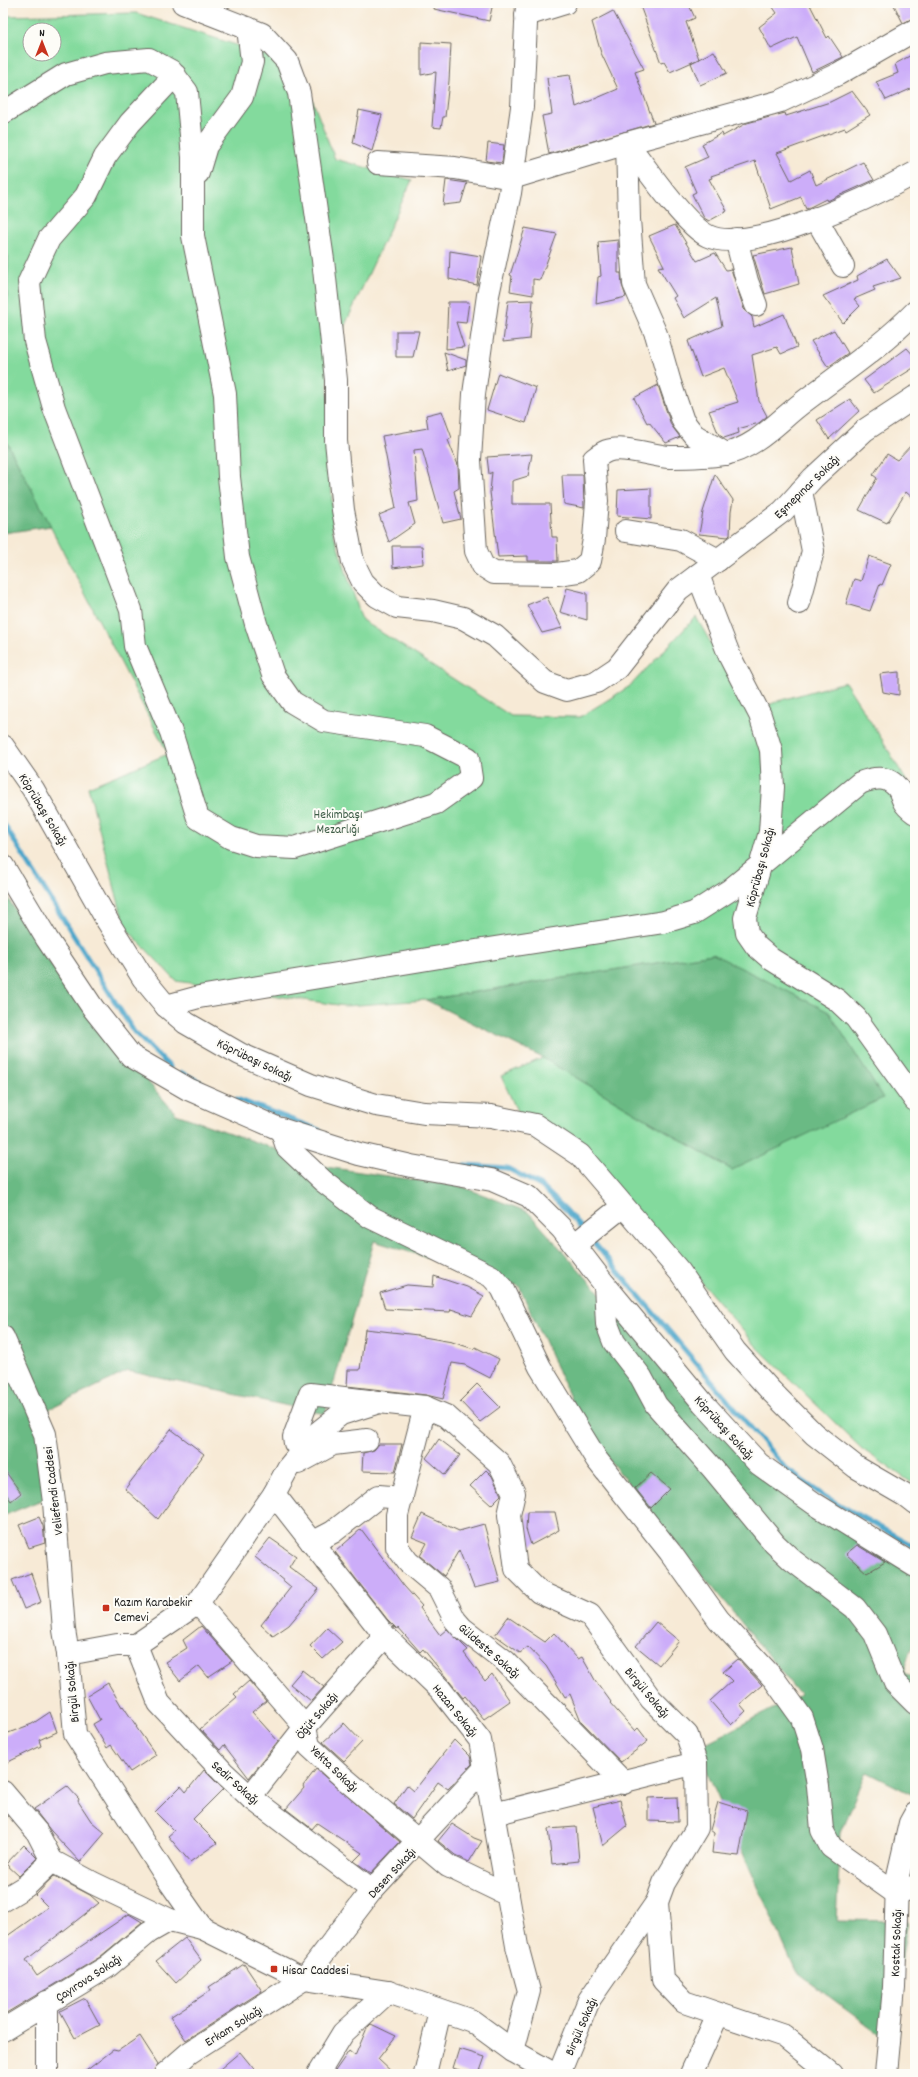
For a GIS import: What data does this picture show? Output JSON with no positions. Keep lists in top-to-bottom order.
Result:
{
  "streets": {
    "street": [
      "Eşmepınar Sokağı",
      "Köprübaşı Sokağı",
      "Veliefendi Caddesi",
      "Güldeste Sokağı",
      "Birgül Sokağı",
      "Hazan Sokağı",
      "Öğüt Sokağı",
      "Yekta Sokağı",
      "Sedir Sokağı",
      "Desen Sokağı",
      "Kostak Sokağı",
      "Çayırova Sokağı",
      "Erkam Sokağı"
    ]
  },
  "crossings": [
    ["Eşmepınar Sokağı", "Köprübaşı Sokağı"],
    ["Veliefendi Caddesi", "Birgül Sokağı"],
    ["Güldeste Sokağı", "Birgül Sokağı"],
    ["Birgül Sokağı", "Hazan Sokağı"],
    ["Birgül Sokağı", "Yekta Sokağı"],
    ["Birgül Sokağı", "Sedir Sokağı"],
    ["Hazan Sokağı", "Öğüt Sokağı"],
    ["Hazan Sokağı", "Yekta Sokağı"],
    ["Hazan Sokağı", "Desen Sokağı"],
    ["Öğüt Sokağı", "Yekta Sokağı"],
    ["Öğüt Sokağı", "Sedir Sokağı"],
    ["Yekta Sokağı", "Desen Sokağı"],
    ["Sedir Sokağı", "Desen Sokağı"],
    ["Desen Sokağı", "Erkam Sokağı"]
  ],
  "parks": ["Hekimbaşı Mezarlığı"],
  "places": {
    "transit": ["Kazım Karabekir Cemevi", "Hisar Caddesi"]
  },
  "north": "top"
}
